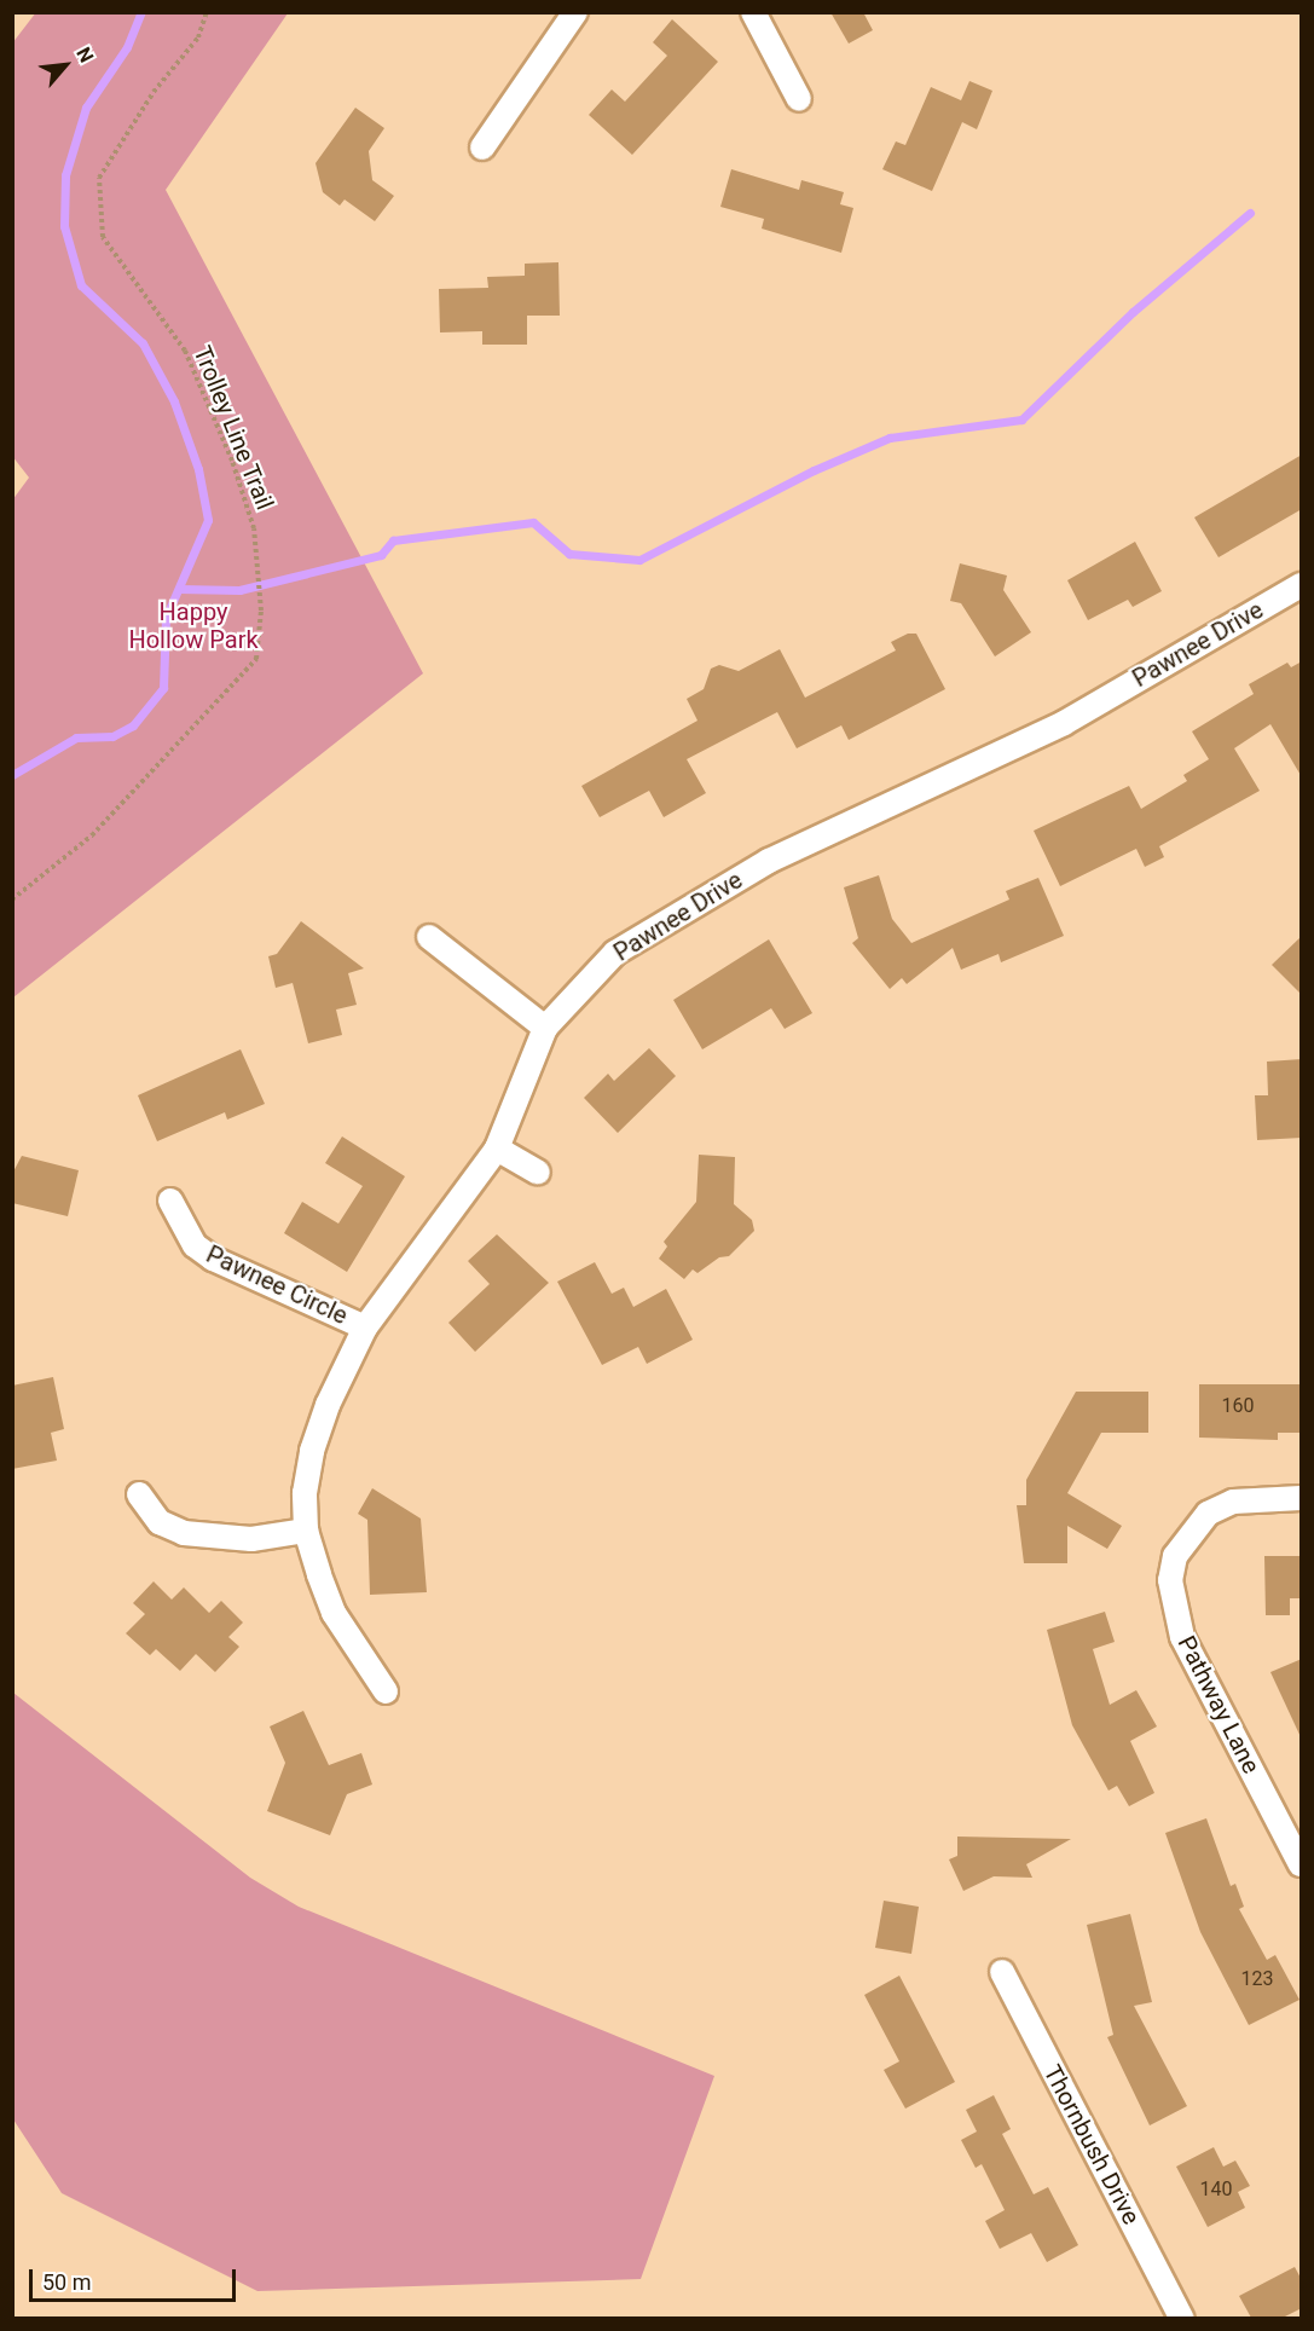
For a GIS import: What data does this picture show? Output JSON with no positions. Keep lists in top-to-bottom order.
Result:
{
  "streets": {
    "street": [
      "Pawnee Drive",
      "Pawnee Circle",
      "Pathway Lane",
      "Thornbush Drive"
    ],
    "path": ["Trolley Line Trail"]
  },
  "crossings": [
    ["Pawnee Drive", "Pawnee Circle"]
  ],
  "parks": ["Happy Hollow Park"],
  "house_numbers": ["160", "123", "140"],
  "scale_bar": "50 m",
  "north": "top right"
}
